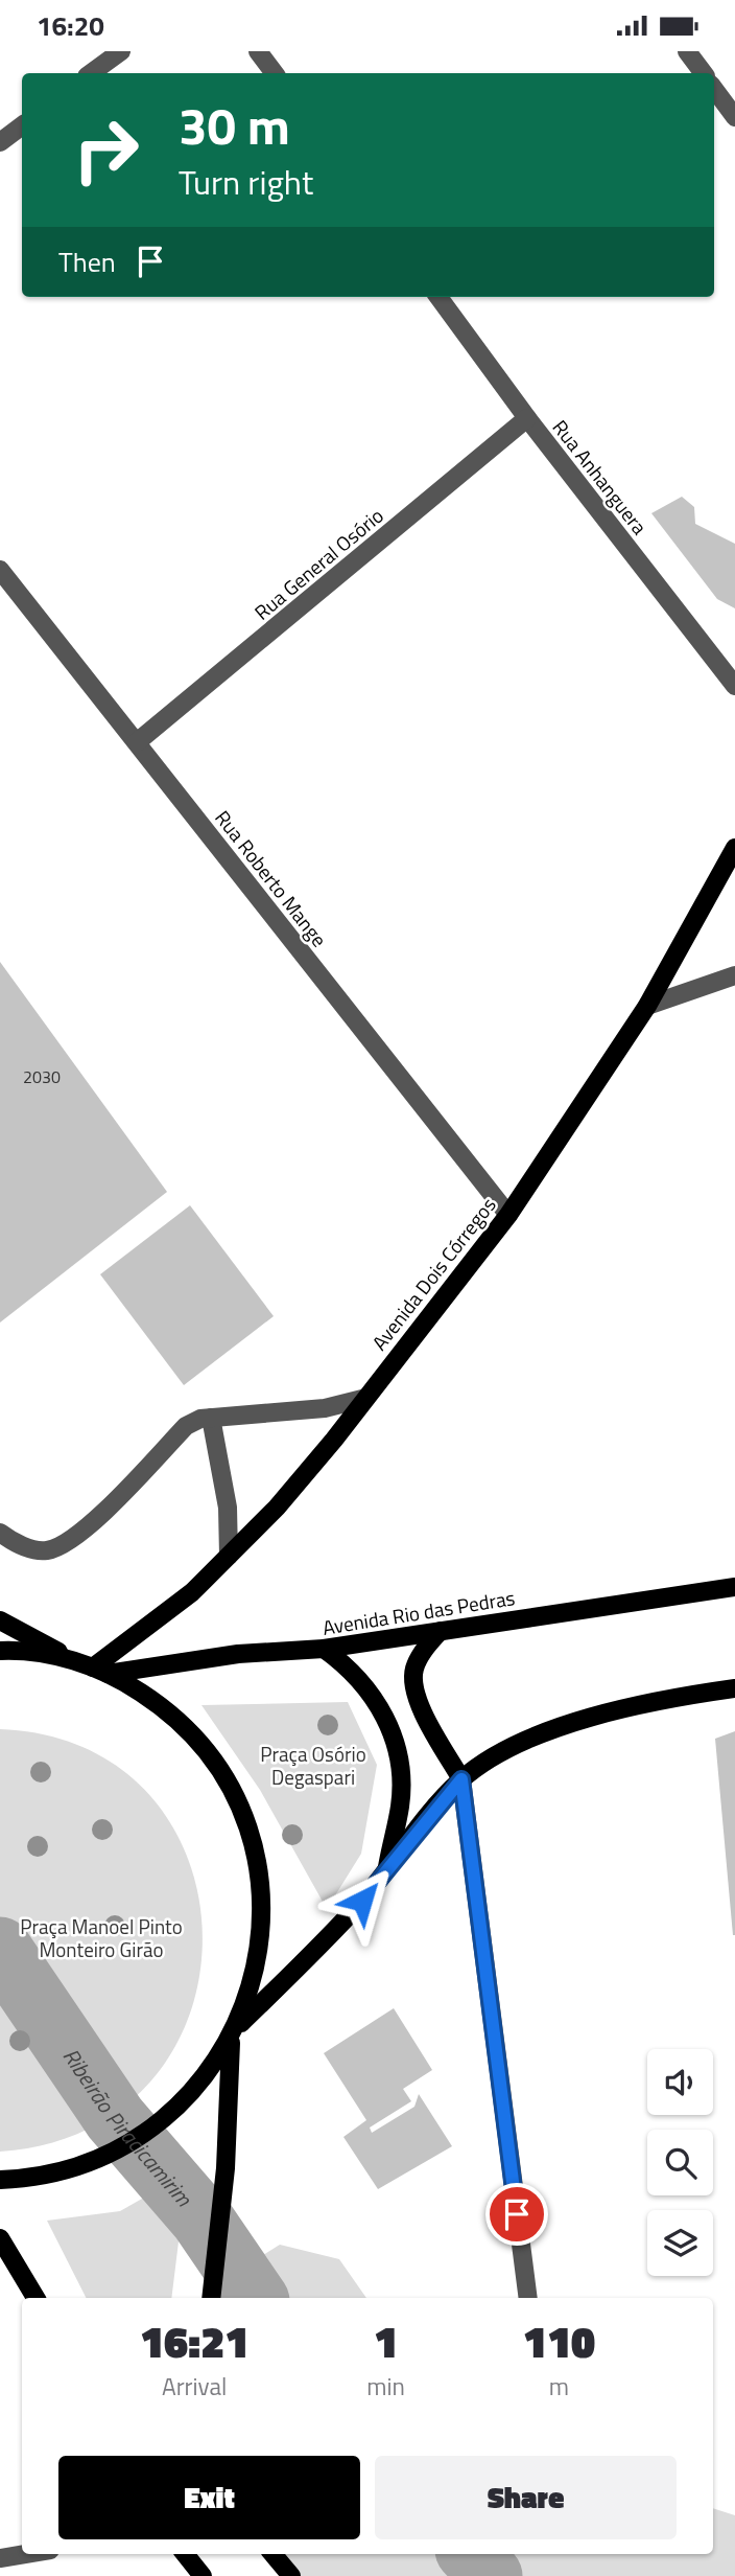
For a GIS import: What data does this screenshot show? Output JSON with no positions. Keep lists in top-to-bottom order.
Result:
{
  "streets": {
    "main road": ["Avenida Dois Córregos", "Avenida Rio das Pedras"],
    "street": ["Rua Anhanguera", "Rua General Osório", "Rua Roberto Mange"]
  },
  "crossings": [
    ["Rua Anhanguera", "Rua General Osório"],
    ["Rua General Osório", "Rua Roberto Mange"],
    ["Rua Roberto Mange", "Avenida Dois Córregos"],
    ["Avenida Dois Córregos", "Avenida Rio das Pedras"]
  ],
  "water": ["Ribeirão Piracicamirim"],
  "parks": ["Praça Osório Degaspari", "Praça Manoel Pinto Monteiro Girão"],
  "house_numbers": ["2030"],
  "page": {
    "status": "16:20",
    "turn": ["30 m", "Turn right"],
    "then": "Then",
    "eta": [
      "16:21",
      "Arrival",
      "1",
      "min",
      "110",
      "m"
    ],
    "buttons": ["Exit", "Share"]
  }
}
